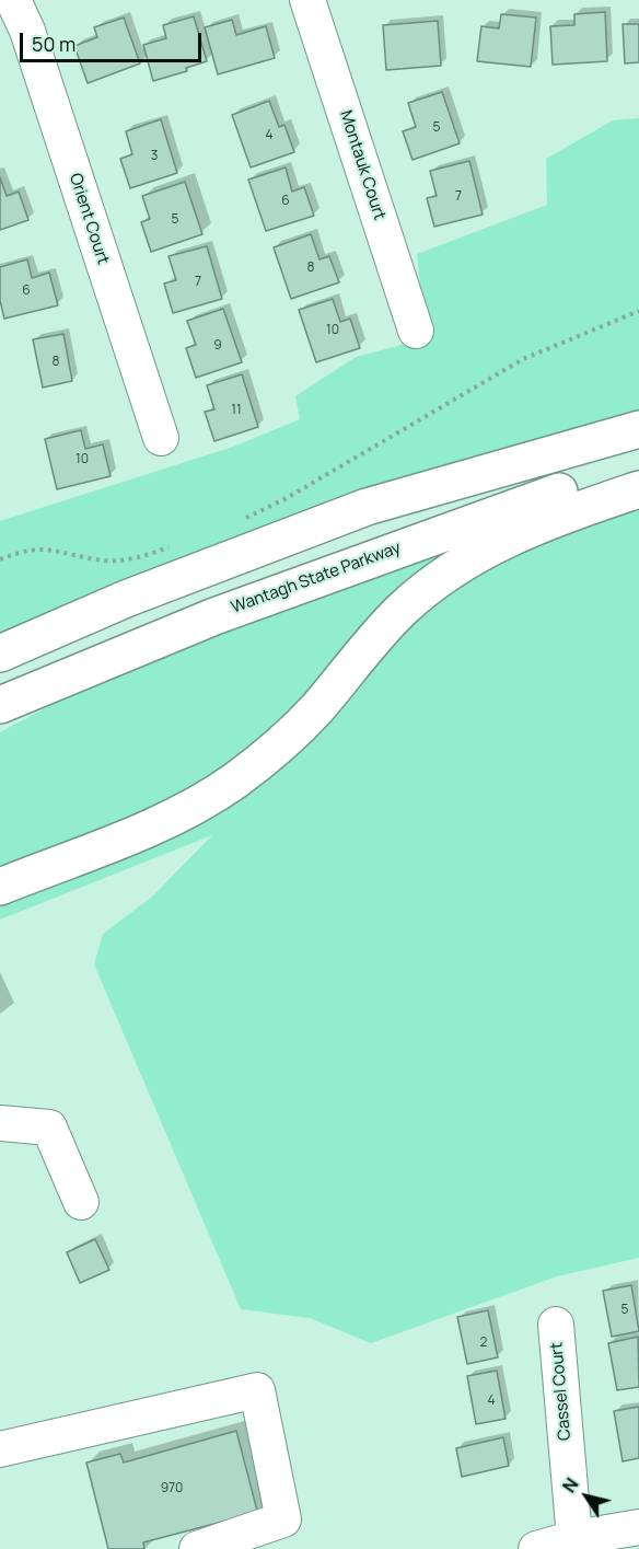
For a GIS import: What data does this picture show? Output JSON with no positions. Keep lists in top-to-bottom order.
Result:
{
  "streets": {
    "highway": ["Wantagh State Parkway"],
    "street": ["Montauk Court", "Orient Court", "Cassel Court"]
  },
  "house_numbers": [
    "5",
    "4",
    "3",
    "7",
    "6",
    "5",
    "8",
    "7",
    "6",
    "10",
    "9",
    "8",
    "11",
    "10",
    "5",
    "2",
    "4",
    "970"
  ],
  "scale_bar": "50 m",
  "north": "top left"
}
